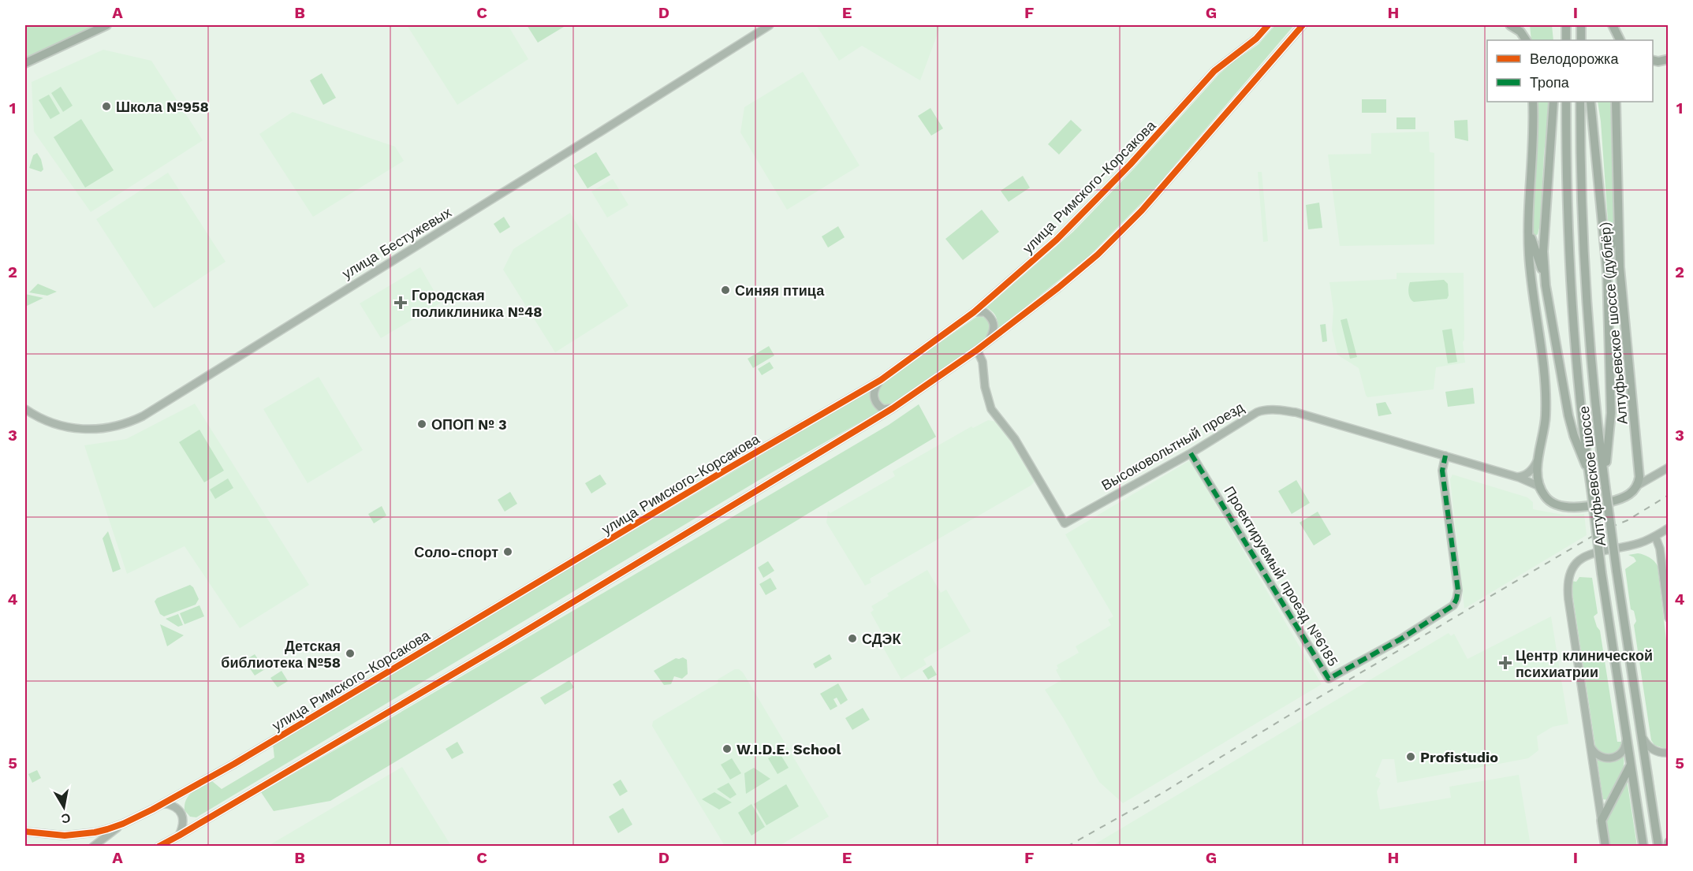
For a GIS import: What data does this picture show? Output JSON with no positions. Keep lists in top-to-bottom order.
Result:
{
  "streets": {
    "main road": ["Алтуфьевское шоссе (дублёр)", "Алтуфьевское шоссе"],
    "street": [
      "улица Римского-Корсакова",
      "улица Бестужевых",
      "Высоковольтный проезд",
      "Проектируемый проезд №6185"
    ]
  },
  "crossings": [
    ["Высоковольтный проезд", "Проектируемый проезд №6185"]
  ],
  "places": {
    "other": [
      "Школа №958",
      "Синяя птица",
      "ОПОП № 3",
      "Соло-спорт",
      "СДЭК",
      "Детская библиотека №58",
      "W.I.D.E. School",
      "Profistudio"
    ],
    "health": ["Городская поликлиника №48", "Центр клинической психиатрии"]
  },
  "legend": ["Велодорожка", "Тропа"],
  "north": "bottom",
  "grid": {
    "columns": [
      "A",
      "B",
      "C",
      "D",
      "E",
      "F",
      "G",
      "H",
      "I"
    ],
    "rows": [
      "1",
      "2",
      "3",
      "4",
      "5"
    ]
  }
}
